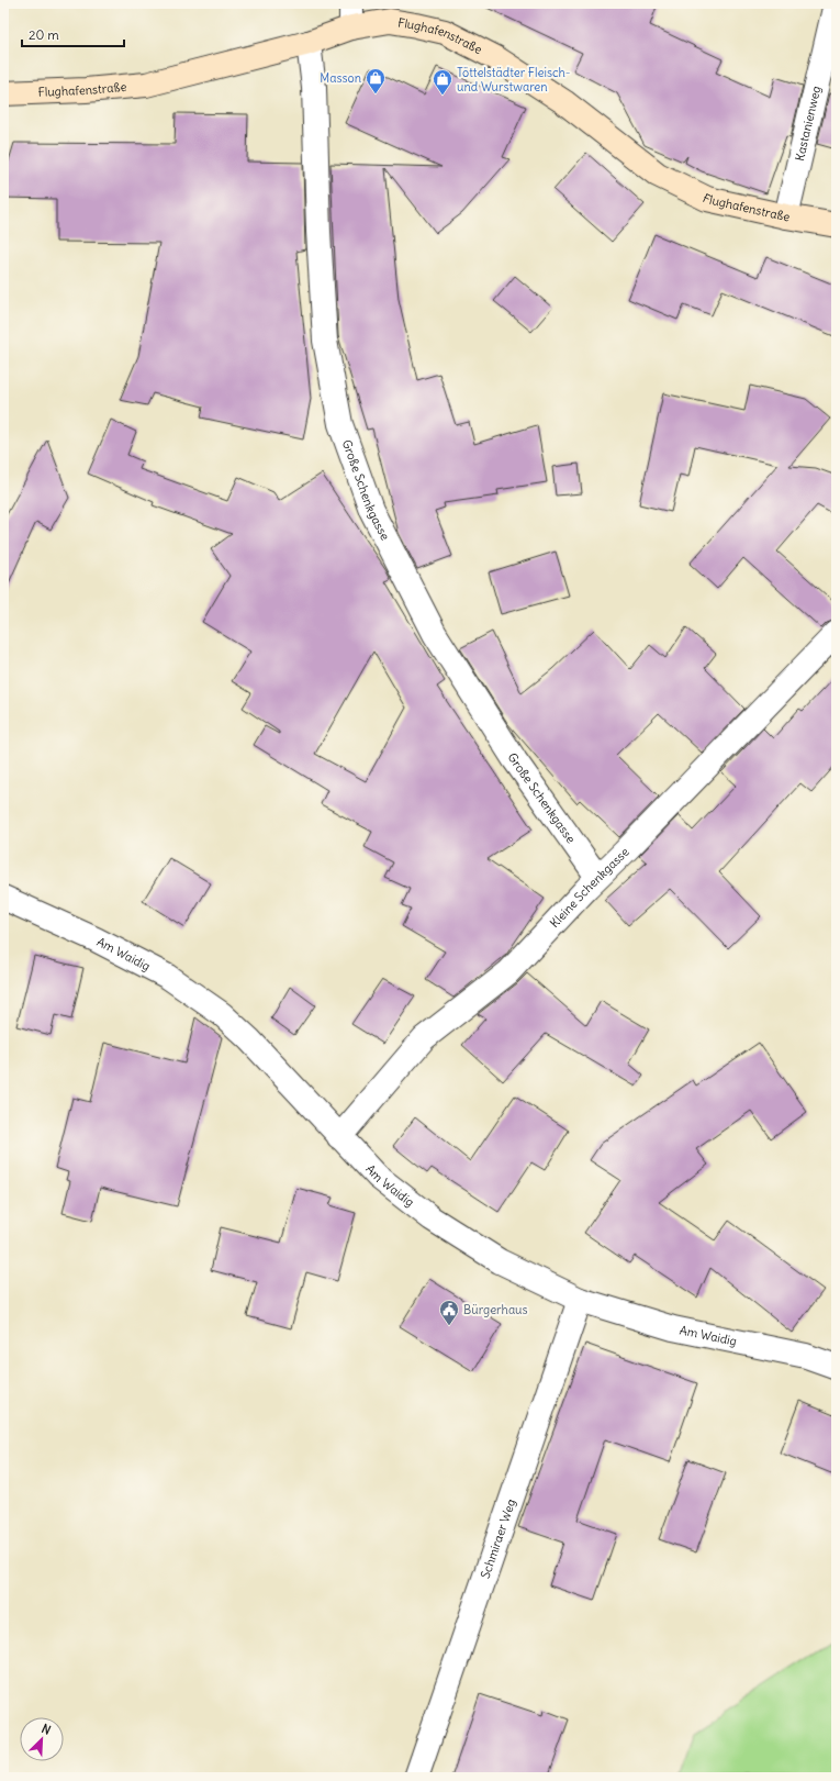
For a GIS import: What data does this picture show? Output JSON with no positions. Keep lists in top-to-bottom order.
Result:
{
  "streets": {
    "street": [
      "Flughafenstraße",
      "Kastanienweg",
      "Große Schenkgasse",
      "Kleine Schenkgasse",
      "Am Waidig",
      "Schmiraer Weg"
    ]
  },
  "crossings": [
    ["Flughafenstraße", "Kastanienweg"],
    ["Flughafenstraße", "Große Schenkgasse"],
    ["Große Schenkgasse", "Kleine Schenkgasse"],
    ["Kleine Schenkgasse", "Am Waidig"],
    ["Am Waidig", "Schmiraer Weg"]
  ],
  "places": {
    "shop": ["Masson", "Töttelstädter Fleisch- und Wurstwaren"],
    "public building": ["Bürgerhaus"]
  },
  "scale_bar": "20 m",
  "north": "top right"
}
